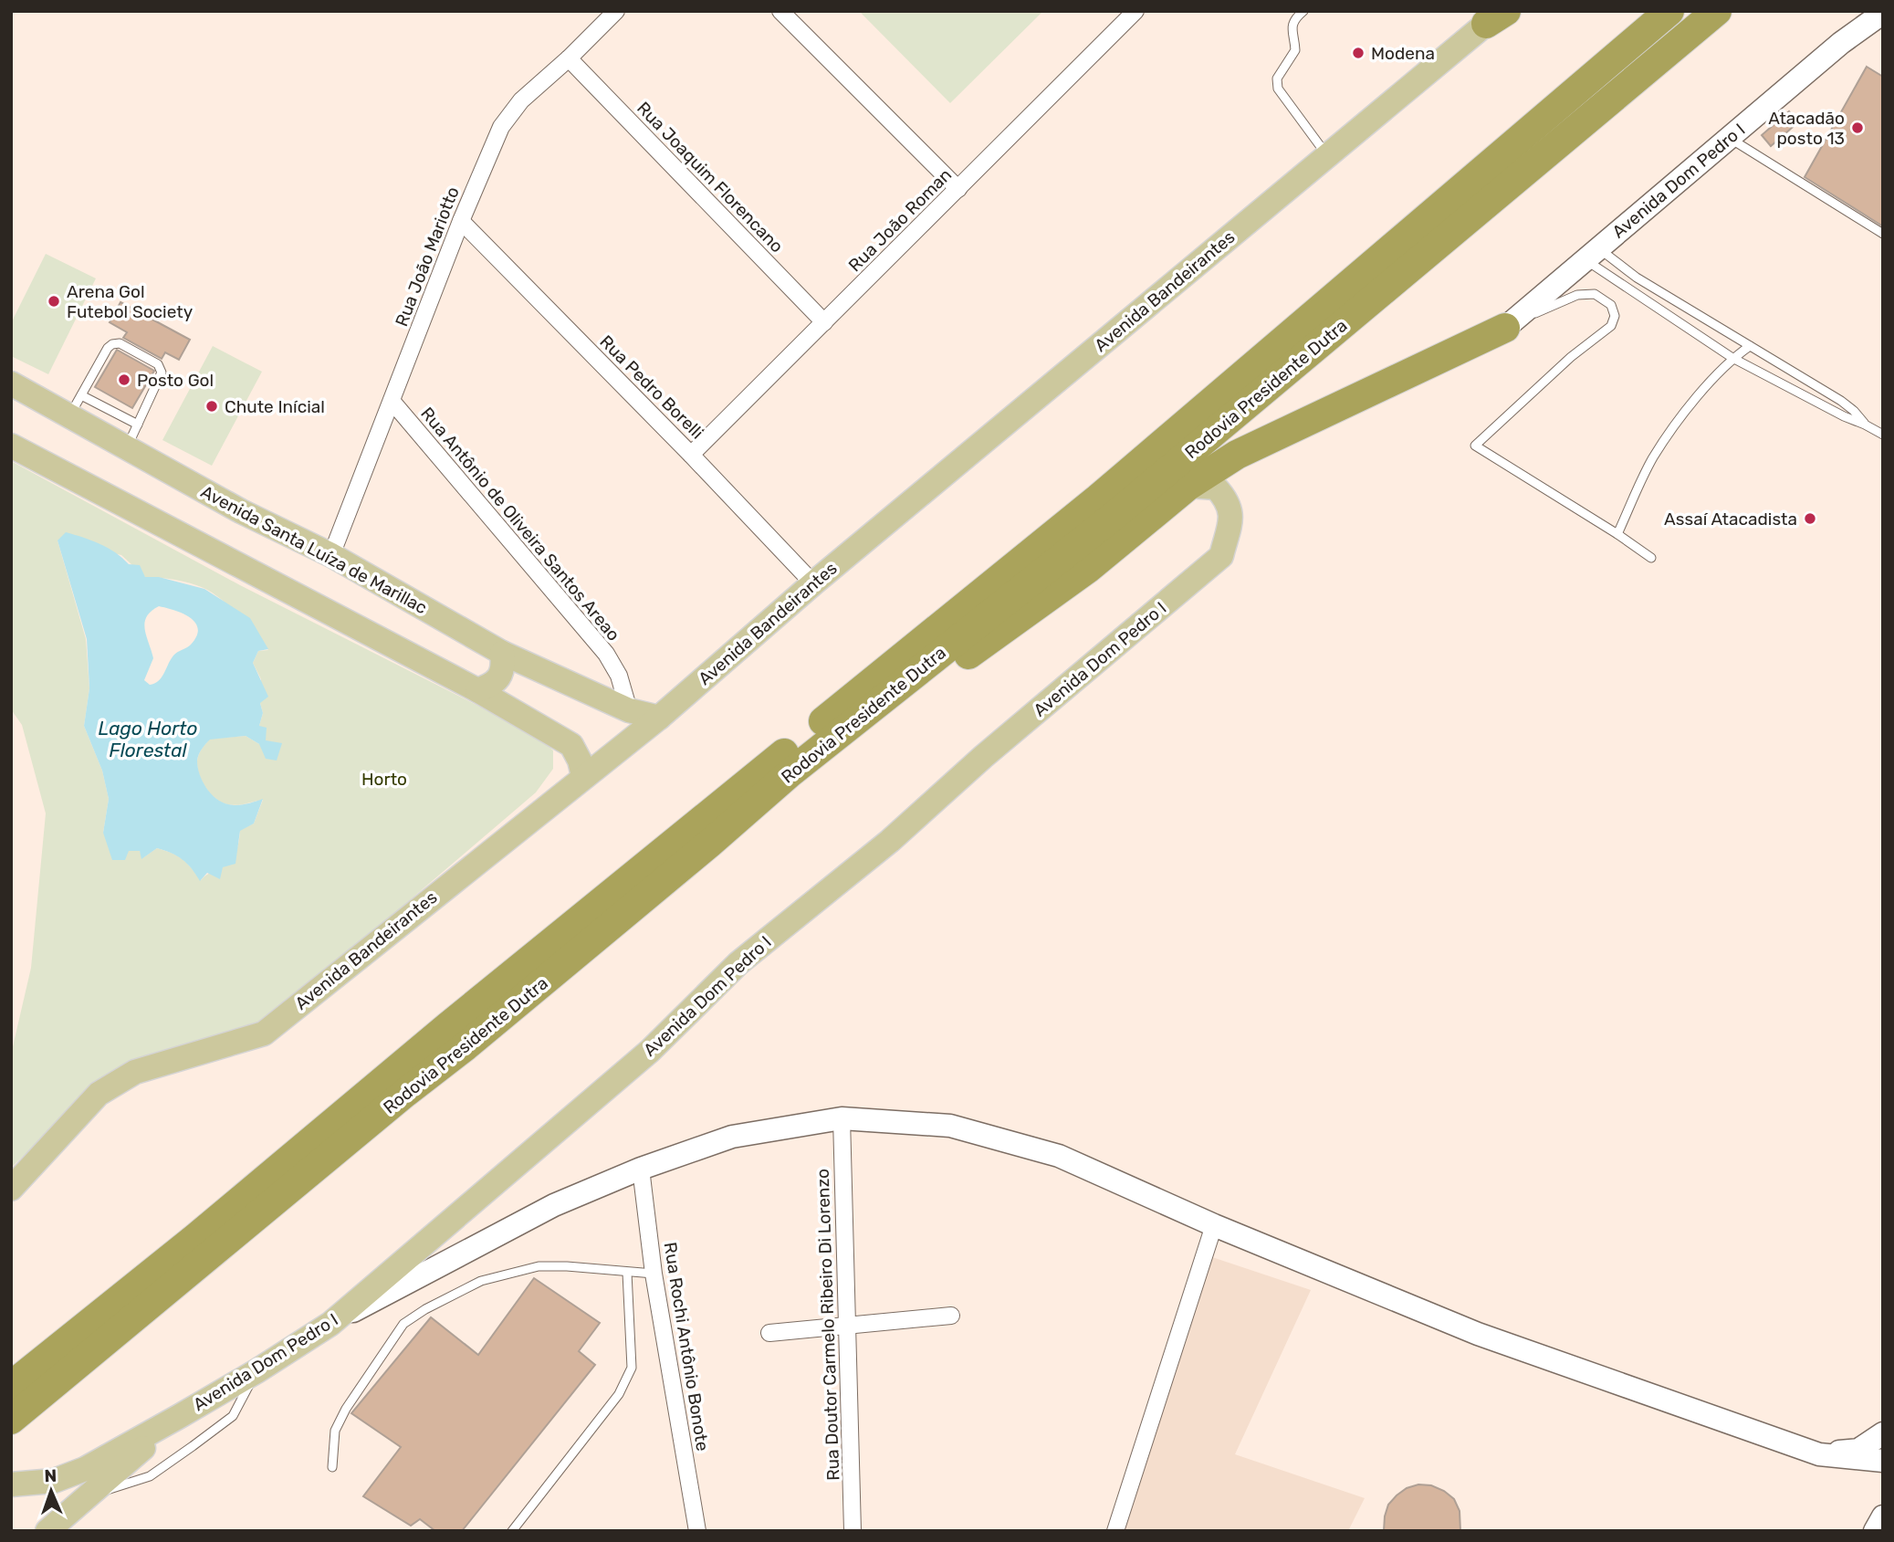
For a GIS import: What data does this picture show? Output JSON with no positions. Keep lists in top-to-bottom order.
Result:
{
  "streets": {
    "highway": ["Rodovia Presidente Dutra"],
    "main road": ["Avenida Dom Pedro I", "Avenida Bandeirantes", "Avenida Santa Luíza de Marillac"],
    "street": [
      "Rua Joaquim Florencano",
      "Rua João Roman",
      "Rua João Mariotto",
      "Rua Pedro Borelli",
      "Rua Antônio de Oliveira Santos Areao",
      "Rua Doutor Carmelo Ribeiro Di Lorenzo",
      "Rua Rochi Antônio Bonote"
    ]
  },
  "crossings": [
    ["Rua Joaquim Florencano", "Rua João Roman"],
    ["Rua Joaquim Florencano", "Rua João Mariotto"],
    ["Rua João Roman", "Rua Pedro Borelli"],
    ["Rua João Mariotto", "Rua Pedro Borelli"],
    ["Rua João Mariotto", "Rua Antônio de Oliveira Santos Areao"],
    ["Rua João Mariotto", "Avenida Santa Luíza de Marillac"],
    ["Avenida Bandeirantes", "Rua Pedro Borelli"],
    ["Avenida Bandeirantes", "Avenida Santa Luíza de Marillac"],
    ["Rua Antônio de Oliveira Santos Areao", "Avenida Santa Luíza de Marillac"]
  ],
  "water": ["Lago Horto Florestal"],
  "parks": ["Horto"],
  "places": [
    "Modena",
    "Atacadão posto 13",
    "Arena Gol Futebol Society",
    "Posto Gol",
    "Chute Inícial",
    "Assaí Atacadista"
  ],
  "north": "top"
}
